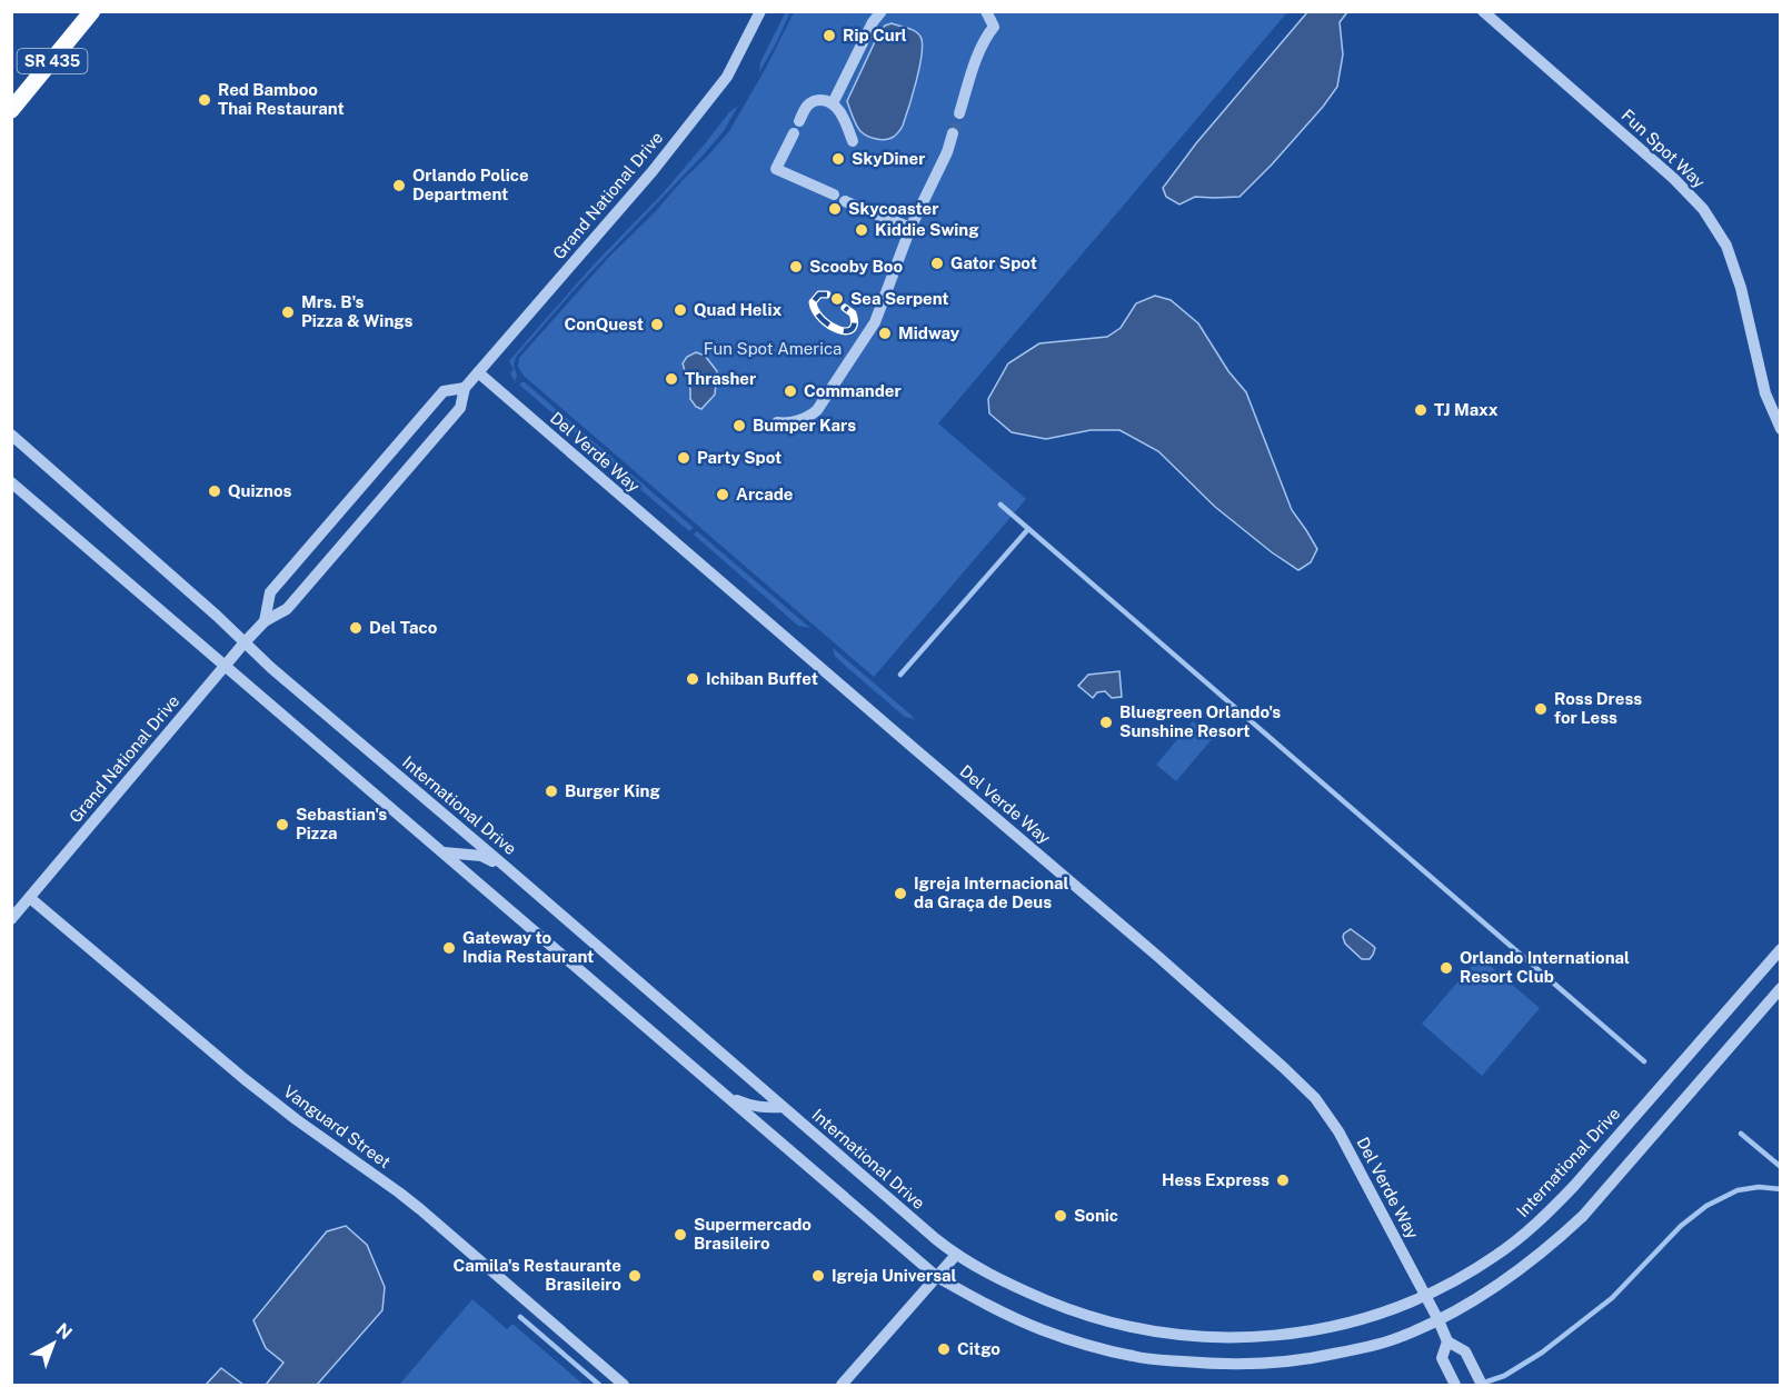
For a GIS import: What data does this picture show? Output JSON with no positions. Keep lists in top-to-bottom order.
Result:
{
  "streets": {
    "main road": ["SR 435"],
    "street": [
      "Fun Spot Way",
      "Grand National Drive",
      "Del Verde Way",
      "International Drive",
      "Vanguard Street"
    ]
  },
  "crossings": [
    ["Grand National Drive", "Del Verde Way"],
    ["Grand National Drive", "International Drive"],
    ["Grand National Drive", "Vanguard Street"],
    ["Del Verde Way", "International Drive"]
  ],
  "parks": ["Fun Spot America"],
  "places": [
    "Rip Curl",
    "Red Bamboo Thai Restaurant",
    "SkyDiner",
    "Orlando Police Department",
    "Skycoaster",
    "Kiddie Swing",
    "Gator Spot",
    "Scooby Boo",
    "Sea Serpent",
    "Quad Helix",
    "Mrs. B's Pizza & Wings",
    "ConQuest",
    "Midway",
    "Thrasher",
    "Commander",
    "TJ Maxx",
    "Bumper Kars",
    "Party Spot",
    "Quiznos",
    "Arcade",
    "Del Taco",
    "Ichiban Buffet",
    "Ross Dress for Less",
    "Bluegreen Orlando's Sunshine Resort",
    "Burger King",
    "Sebastian's Pizza",
    "Igreja Internacional da Graça de Deus",
    "Gateway to India Restaurant",
    "Orlando International Resort Club",
    "Hess Express",
    "Sonic",
    "Supermercado Brasileiro",
    "Camila's Restaurante Brasileiro",
    "Igreja Universal",
    "Citgo"
  ],
  "north": "top right"
}
